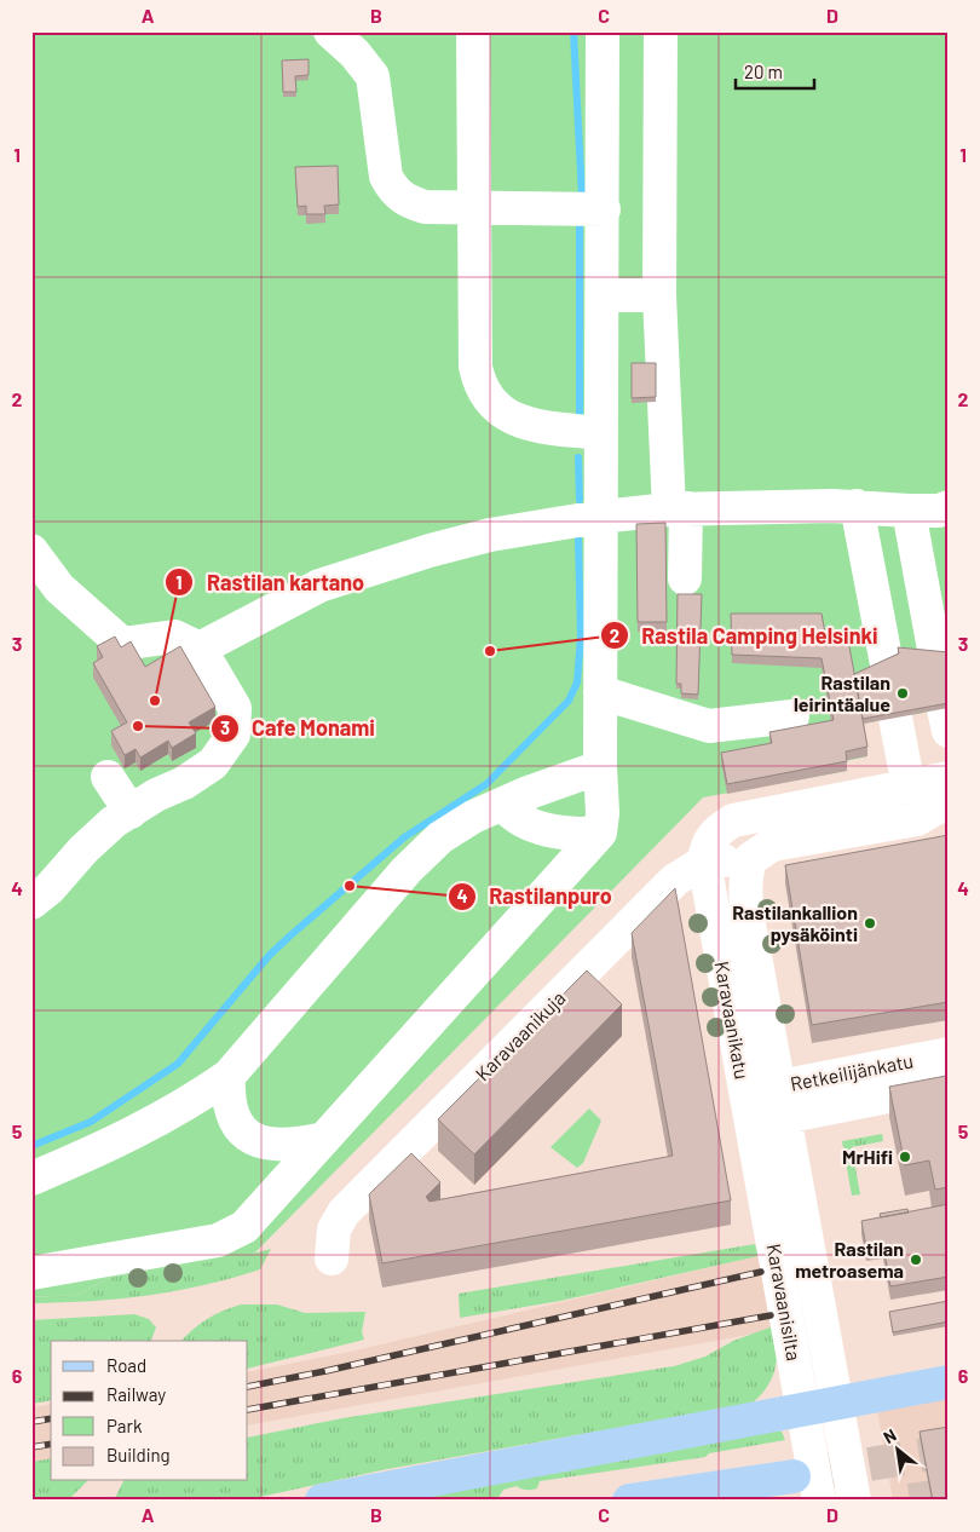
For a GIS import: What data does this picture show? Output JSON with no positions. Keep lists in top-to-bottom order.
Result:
{
  "streets": {
    "street": [
      "Karavaanikatu",
      "Karavaanikuja",
      "Retkeilijänkatu",
      "Karavaanisilta"
    ]
  },
  "crossings": [
    ["Karavaanikatu", "Karavaanikuja"],
    ["Karavaanikatu", "Retkeilijänkatu"],
    ["Karavaanikatu", "Karavaanisilta"],
    ["Retkeilijänkatu", "Karavaanisilta"]
  ],
  "places": [
    "Rastila Camping Helsinki",
    "Rastilan leirintäalue",
    "Rastilan kartano",
    "Cafe Monami",
    "Rastilanpuro",
    "Rastilankallion pysäköinti",
    "MrHifi",
    "Rastilan metroasema"
  ],
  "legend": [
    "Road",
    "Railway",
    "Park",
    "Building"
  ],
  "scale_bar": "20 m",
  "north": "top left",
  "grid": {
    "columns": [
      "A",
      "B",
      "C",
      "D"
    ],
    "rows": [
      "1",
      "2",
      "3",
      "4",
      "5",
      "6"
    ]
  }
}
